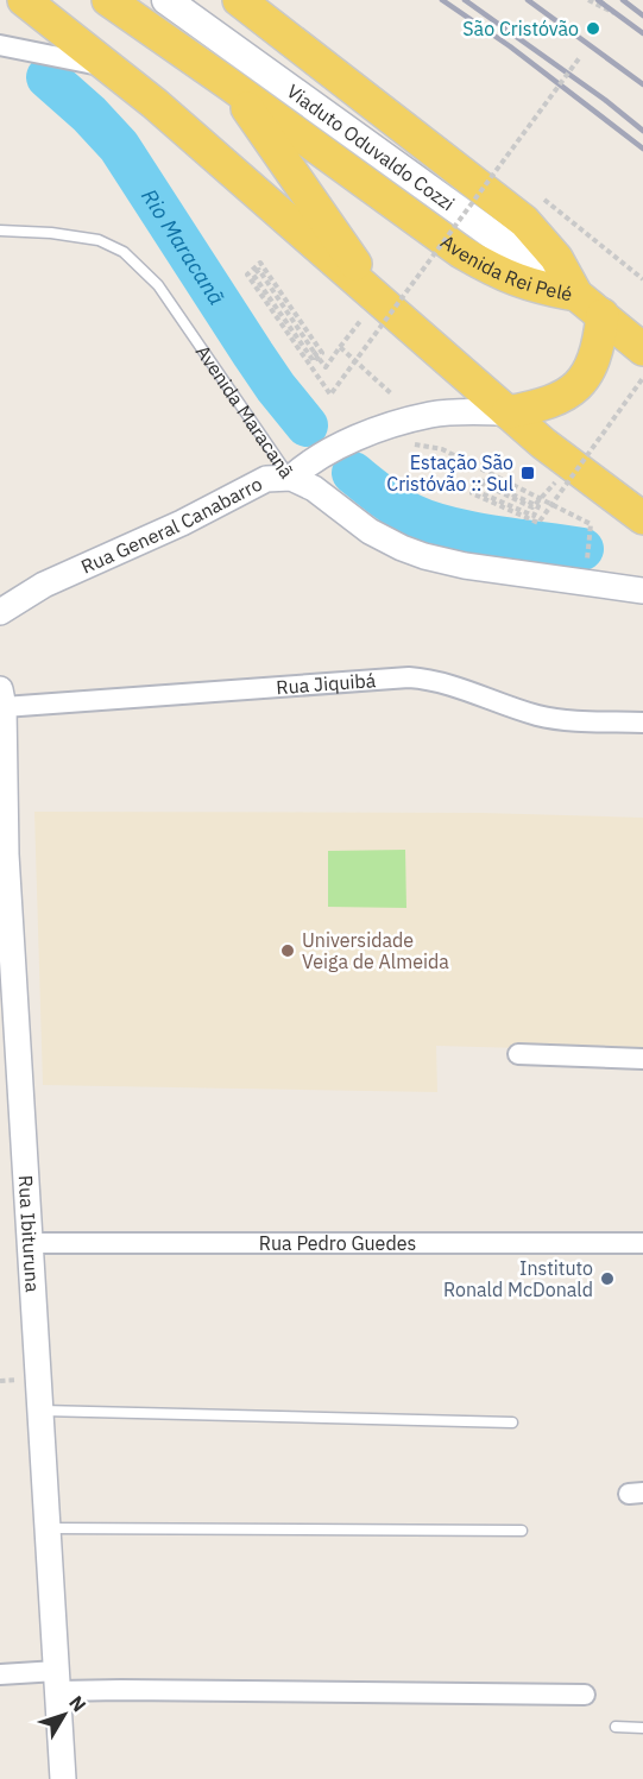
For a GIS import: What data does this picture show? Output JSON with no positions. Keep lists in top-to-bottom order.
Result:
{
  "streets": {
    "main road": ["Viaduto Oduvaldo Cozzi", "Avenida Rei Pelé"],
    "street": [
      "Avenida Maracanã",
      "Rua General Canabarro",
      "Rua Jiquibá",
      "Rua Ibituruna",
      "Rua Pedro Guedes"
    ]
  },
  "crossings": [
    ["Viaduto Oduvaldo Cozzi", "Avenida Rei Pelé"],
    ["Avenida Maracanã", "Rua General Canabarro"],
    ["Rua Jiquibá", "Rua Ibituruna"],
    ["Rua Ibituruna", "Rua Pedro Guedes"]
  ],
  "water": ["Rio Maracanã"],
  "places": {
    "other": ["São Cristóvão", "Universidade Veiga de Almeida", "Instituto Ronald McDonald"],
    "transit": ["Estação São Cristóvão :: Sul"]
  },
  "north": "top right"
}
